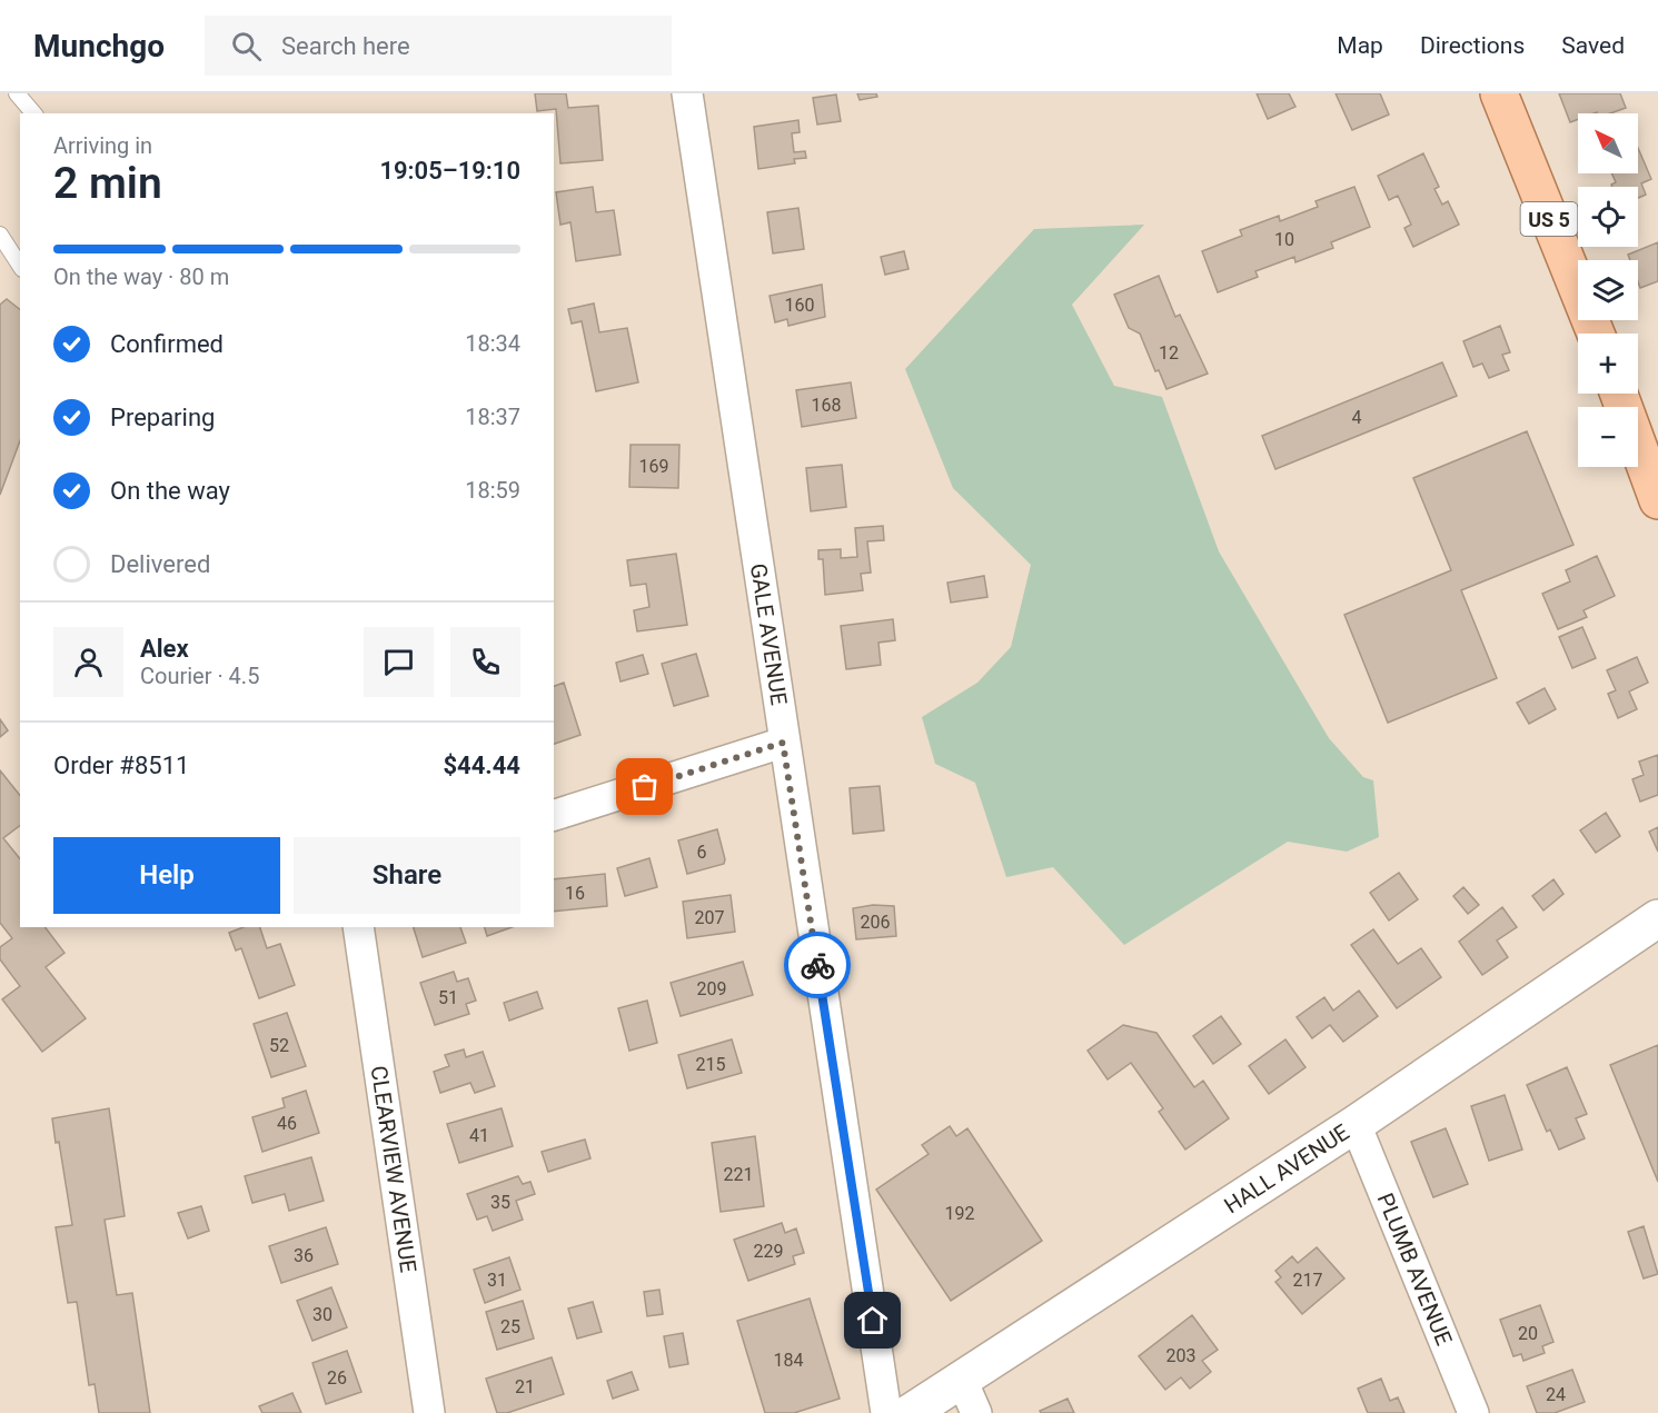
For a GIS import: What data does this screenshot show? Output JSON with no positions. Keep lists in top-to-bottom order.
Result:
{
  "streets": {
    "main road": ["US 5"],
    "street": [
      "GALE AVENUE",
      "HALL AVENUE",
      "CLEARVIEW AVENUE",
      "PLUMB AVENUE"
    ]
  },
  "crossings": [
    ["HALL AVENUE", "PLUMB AVENUE"]
  ],
  "house_numbers": [
    "10",
    "160",
    "12",
    "168",
    "4",
    "169",
    "6",
    "16",
    "207",
    "206",
    "209",
    "51",
    "52",
    "215",
    "46",
    "41",
    "221",
    "35",
    "192",
    "229",
    "36",
    "31",
    "217",
    "30",
    "25",
    "20",
    "203",
    "184",
    "26",
    "21",
    "24"
  ],
  "north": "top left",
  "page": {
    "header": "Munchgo",
    "search": "Search here",
    "nav": ["Map", "Directions", "Saved"],
    "map_buttons": ["+", "−"],
    "heading": ["2 min", "Arriving in", "19:05–19:10"],
    "panel": [
      "Alex",
      "Courier · 4.5",
      "Order #8511",
      "$44.44"
    ],
    "bar": "On the way · 80 m",
    "list": [
      ["Confirmed", "18:34"],
      ["Preparing", "18:37"],
      ["On the way", "18:59"],
      "Delivered"
    ],
    "buttons": ["Help", "Share"]
  }
}
